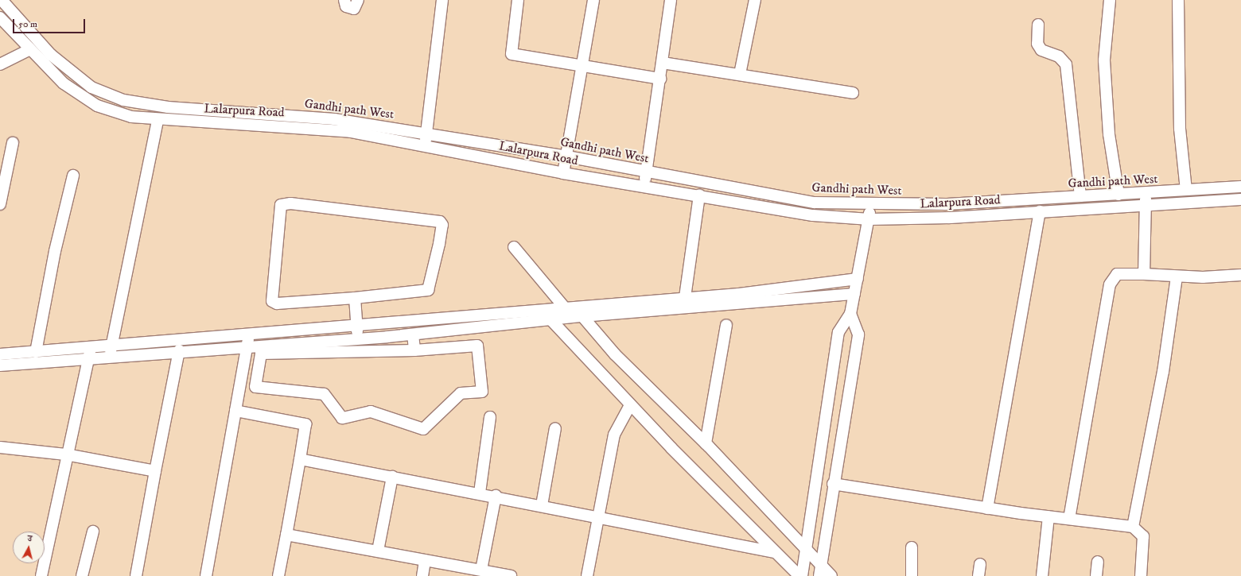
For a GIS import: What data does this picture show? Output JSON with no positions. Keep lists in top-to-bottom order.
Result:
{
  "streets": {
    "street": ["Gandhi path West", "Lalarpura Road"]
  },
  "scale_bar": "50 m",
  "north": "top"
}
